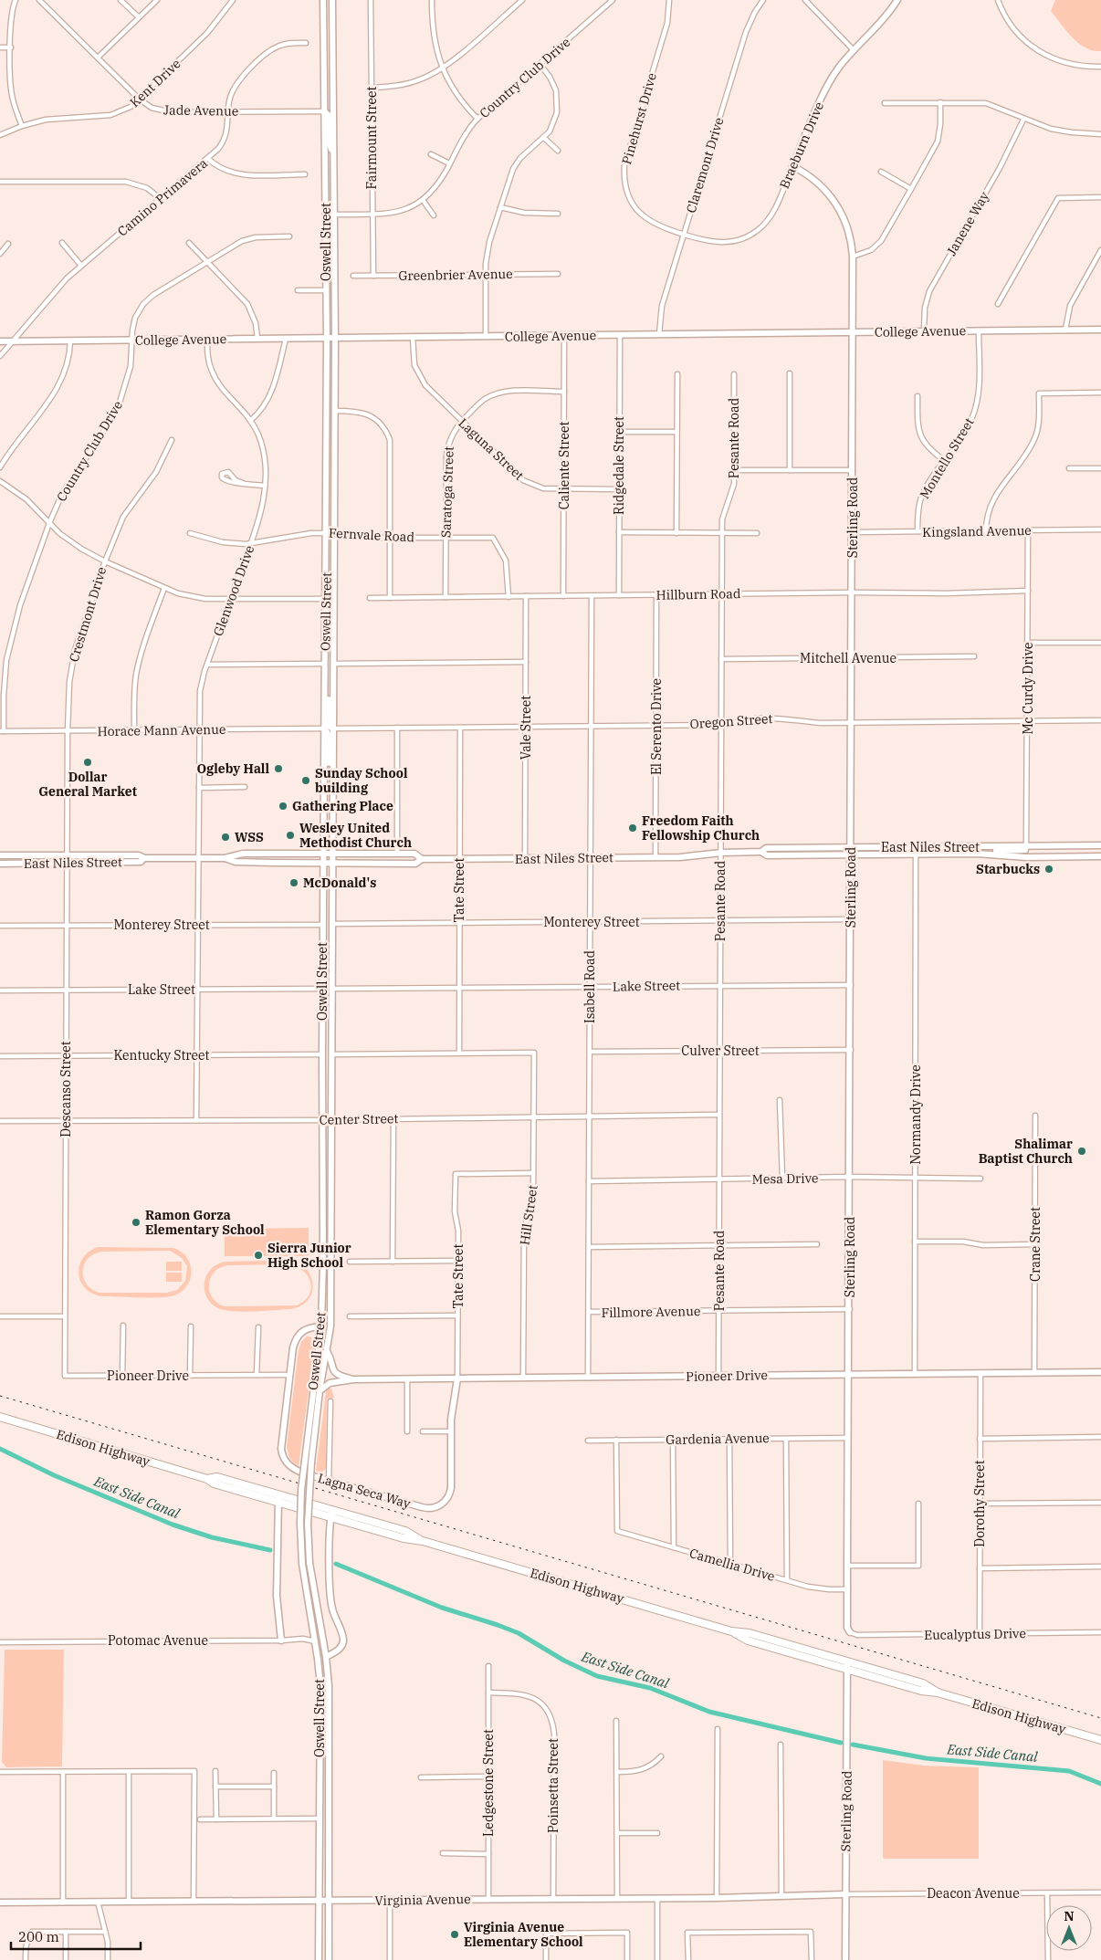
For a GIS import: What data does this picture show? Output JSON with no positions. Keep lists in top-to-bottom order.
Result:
{
  "streets": {
    "main road": [
      "Braeburn Drive",
      "Oswell Street",
      "College Avenue",
      "Sterling Road",
      "East Niles Street",
      "Pioneer Drive",
      "Edison Highway",
      "Lagna Seca Way",
      "Virginia Avenue"
    ],
    "street": [
      "Country Club Drive",
      "Kent Drive",
      "Jade Avenue",
      "Pinehurst Drive",
      "Fairmount Street",
      "Claremont Drive",
      "Camino Primavera",
      "Janene Way",
      "Greenbrier Avenue",
      "Pesante Road",
      "Laguna Street",
      "Montello Street",
      "Caliente Street",
      "Ridgedale Street",
      "Saratoga Street",
      "Kingsland Avenue",
      "Fernvale Road",
      "Glenwood Drive",
      "Hillburn Road",
      "Crestmont Drive",
      "Mitchell Avenue",
      "Mc Curdy Drive",
      "Oregon Street",
      "El Serento Drive",
      "Vale Street",
      "Horace Mann Avenue",
      "Tate Street",
      "Monterey Street",
      "Lake Street",
      "Isabell Road",
      "Culver Street",
      "Kentucky Street",
      "Descanso Street",
      "Normandy Drive",
      "Center Street",
      "Mesa Drive",
      "Hill Street",
      "Crane Street",
      "Fillmore Avenue",
      "Gardenia Avenue",
      "Dorothy Street",
      "Camellia Drive",
      "Eucalyptus Drive",
      "Potomac Avenue",
      "Ledgestone Street",
      "Poinsetta Street",
      "Deacon Avenue"
    ]
  },
  "crossings": [
    ["Country Club Drive", "Fairmount Street"],
    ["Country Club Drive", "Oswell Street"],
    ["Country Club Drive", "College Avenue"],
    ["Country Club Drive", "Horace Mann Avenue"],
    ["Kent Drive", "Jade Avenue"],
    ["Jade Avenue", "Camino Primavera"],
    ["Jade Avenue", "Oswell Street"],
    ["Pinehurst Drive", "Braeburn Drive"],
    ["Pinehurst Drive", "Claremont Drive"],
    ["Fairmount Street", "Greenbrier Avenue"],
    ["Braeburn Drive", "Claremont Drive"],
    ["Braeburn Drive", "Sterling Road"],
    ["Claremont Drive", "College Avenue"],
    ["Camino Primavera", "College Avenue"],
    ["Janene Way", "College Avenue"],
    ["Oswell Street", "College Avenue"],
    ["Oswell Street", "Fernvale Road"],
    ["Oswell Street", "Oregon Street"],
    ["Oswell Street", "Horace Mann Avenue"],
    ["Oswell Street", "East Niles Street"],
    ["Oswell Street", "Monterey Street"],
    ["Oswell Street", "Lake Street"],
    ["Oswell Street", "Kentucky Street"],
    ["Oswell Street", "Center Street"],
    ["Oswell Street", "Pioneer Drive"],
    ["Oswell Street", "Lagna Seca Way"],
    ["Oswell Street", "Potomac Avenue"],
    ["Oswell Street", "Virginia Avenue"],
    ["College Avenue", "Laguna Street"],
    ["College Avenue", "Montello Street"],
    ["College Avenue", "Caliente Street"],
    ["College Avenue", "Ridgedale Street"],
    ["College Avenue", "Sterling Road"],
    ["College Avenue", "Glenwood Drive"],
    ["Pesante Road", "Hillburn Road"],
    ["Pesante Road", "Mitchell Avenue"],
    ["Pesante Road", "Oregon Street"],
    ["Pesante Road", "East Niles Street"],
    ["Pesante Road", "Monterey Street"],
    ["Pesante Road", "Lake Street"],
    ["Pesante Road", "Culver Street"],
    ["Pesante Road", "Center Street"],
    ["Pesante Road", "Mesa Drive"],
    ["Pesante Road", "Fillmore Avenue"],
    ["Pesante Road", "Pioneer Drive"],
    ["Laguna Street", "Caliente Street"],
    ["Laguna Street", "Ridgedale Street"],
    ["Laguna Street", "Saratoga Street"],
    ["Montello Street", "Kingsland Avenue"],
    ["Caliente Street", "Saratoga Street"],
    ["Caliente Street", "Hillburn Road"],
    ["Ridgedale Street", "Hillburn Road"],
    ["Saratoga Street", "Fernvale Road"],
    ["Saratoga Street", "Hillburn Road"],
    ["Sterling Road", "Kingsland Avenue"],
    ["Sterling Road", "Hillburn Road"],
    ["Sterling Road", "Mitchell Avenue"],
    ["Sterling Road", "Oregon Street"],
    ["Sterling Road", "East Niles Street"],
    ["Sterling Road", "Monterey Street"],
    ["Sterling Road", "Lake Street"],
    ["Sterling Road", "Culver Street"],
    ["Sterling Road", "Mesa Drive"],
    ["Sterling Road", "Fillmore Avenue"],
    ["Sterling Road", "Pioneer Drive"],
    ["Sterling Road", "Gardenia Avenue"],
    ["Sterling Road", "Edison Highway"],
    ["Sterling Road", "Camellia Drive"],
    ["Sterling Road", "Eucalyptus Drive"],
    ["Sterling Road", "Deacon Avenue"],
    ["Sterling Road", "Virginia Avenue"],
    ["Kingsland Avenue", "Mc Curdy Drive"],
    ["Fernvale Road", "Glenwood Drive"],
    ["Fernvale Road", "Hillburn Road"],
    ["Glenwood Drive", "Horace Mann Avenue"],
    ["Glenwood Drive", "East Niles Street"],
    ["Glenwood Drive", "Monterey Street"],
    ["Glenwood Drive", "Lake Street"],
    ["Glenwood Drive", "Kentucky Street"],
    ["Glenwood Drive", "Center Street"],
    ["Hillburn Road", "Mc Curdy Drive"],
    ["Hillburn Road", "El Serento Drive"],
    ["Hillburn Road", "Vale Street"],
    ["Hillburn Road", "Isabell Road"],
    ["Crestmont Drive", "Horace Mann Avenue"],
    ["Crestmont Drive", "East Niles Street"],
    ["Crestmont Drive", "Descanso Street"],
    ["Mc Curdy Drive", "Oregon Street"],
    ["Mc Curdy Drive", "East Niles Street"],
    ["Oregon Street", "El Serento Drive"],
    ["Oregon Street", "Vale Street"],
    ["Oregon Street", "Tate Street"],
    ["Oregon Street", "Isabell Road"],
    ["El Serento Drive", "East Niles Street"],
    ["Vale Street", "East Niles Street"],
    ["East Niles Street", "Tate Street"],
    ["East Niles Street", "Isabell Road"],
    ["East Niles Street", "Descanso Street"],
    ["East Niles Street", "Normandy Drive"],
    ["Tate Street", "Monterey Street"],
    ["Tate Street", "Lake Street"],
    ["Tate Street", "Hill Street"],
    ["Tate Street", "Pioneer Drive"],
    ["Monterey Street", "Isabell Road"],
    ["Monterey Street", "Descanso Street"],
    ["Lake Street", "Isabell Road"],
    ["Lake Street", "Descanso Street"],
    ["Isabell Road", "Culver Street"],
    ["Isabell Road", "Center Street"],
    ["Isabell Road", "Mesa Drive"],
    ["Isabell Road", "Fillmore Avenue"],
    ["Isabell Road", "Pioneer Drive"],
    ["Kentucky Street", "Descanso Street"],
    ["Descanso Street", "Center Street"],
    ["Descanso Street", "Pioneer Drive"],
    ["Normandy Drive", "Mesa Drive"],
    ["Normandy Drive", "Pioneer Drive"],
    ["Center Street", "Hill Street"],
    ["Hill Street", "Pioneer Drive"],
    ["Crane Street", "Pioneer Drive"],
    ["Pioneer Drive", "Lagna Seca Way"],
    ["Pioneer Drive", "Dorothy Street"],
    ["Gardenia Avenue", "Camellia Drive"],
    ["Dorothy Street", "Eucalyptus Drive"],
    ["Ledgestone Street", "Poinsetta Street"],
    ["Ledgestone Street", "Virginia Avenue"],
    ["Poinsetta Street", "Virginia Avenue"],
    ["Deacon Avenue", "Virginia Avenue"]
  ],
  "water": ["East Side Canal"],
  "places": [
    "Dollar General Market",
    "Ogleby Hall",
    "Sunday School building",
    "Gathering Place",
    "Freedom Faith Fellowship Church",
    "Wesley United Methodist Church",
    "WSS",
    "Starbucks",
    "McDonald's",
    "Shalimar Baptist Church",
    "Ramon Gorza Elementary School",
    "Sierra Junior High School",
    "Virginia Avenue Elementary School"
  ],
  "scale_bar": "200 m",
  "north": "top"
}
